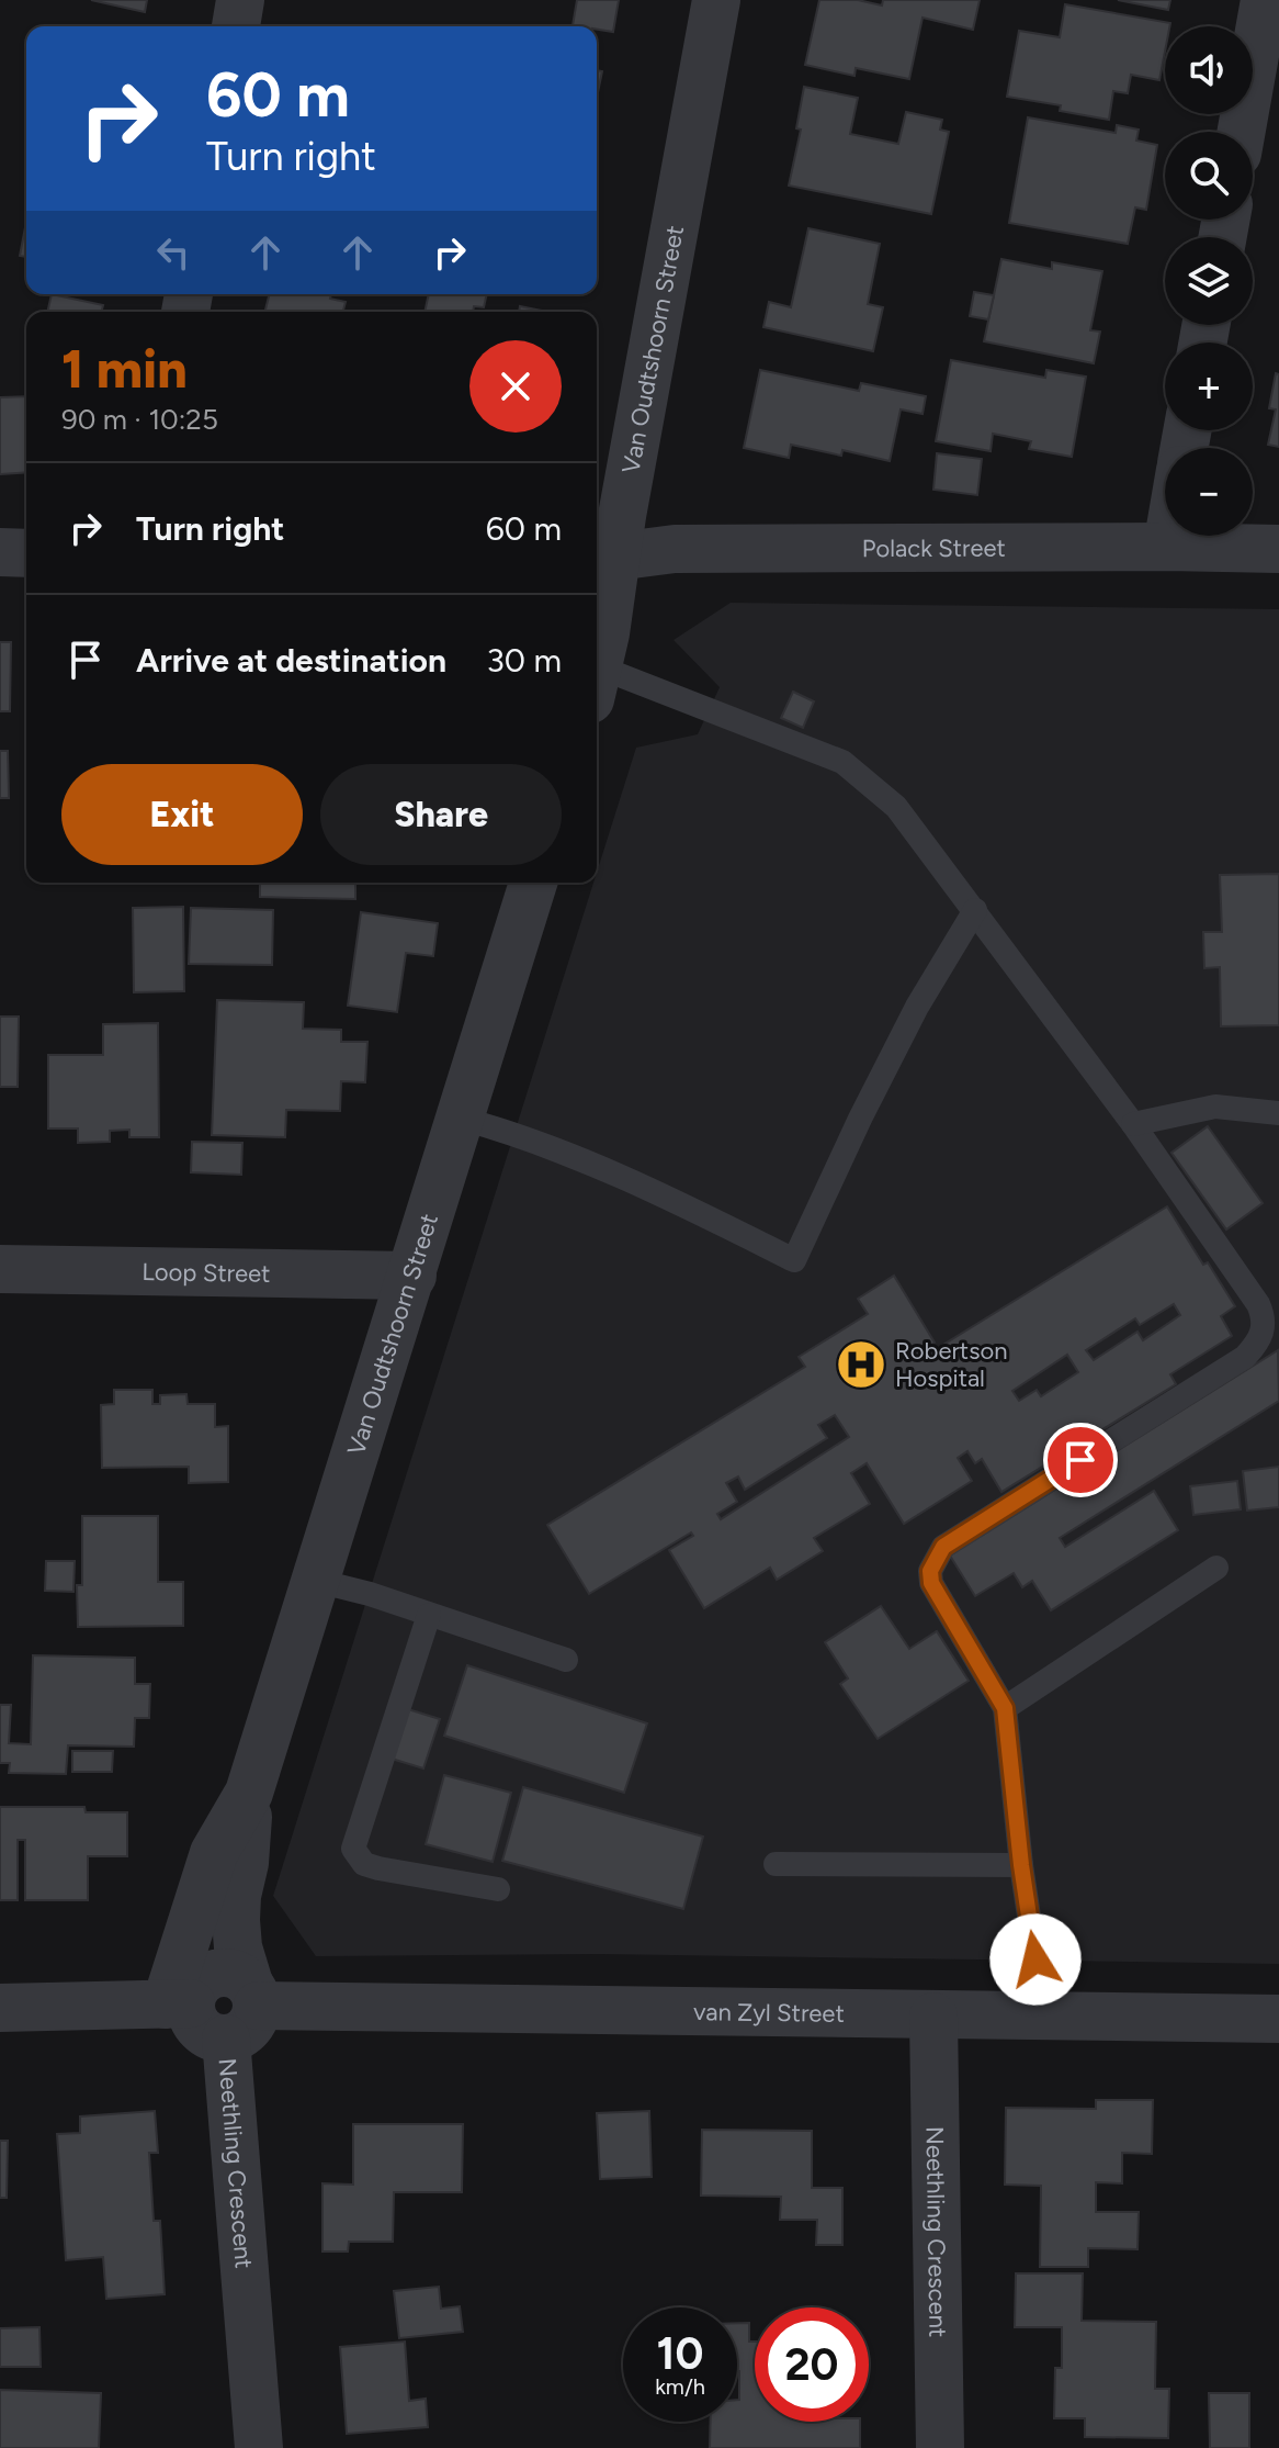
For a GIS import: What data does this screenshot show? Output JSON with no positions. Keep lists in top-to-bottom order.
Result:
{
  "streets": {
    "street": [
      "Van Oudtshoorn Street",
      "Polack Street",
      "Loop Street",
      "van Zyl Street",
      "Neethling Crescent"
    ]
  },
  "crossings": [
    ["Van Oudtshoorn Street", "Polack Street"],
    ["Van Oudtshoorn Street", "Loop Street"],
    ["Van Oudtshoorn Street", "van Zyl Street"],
    ["Van Oudtshoorn Street", "Neethling Crescent"],
    ["van Zyl Street", "Neethling Crescent"]
  ],
  "places": {
    "hospital": ["Robertson Hospital"]
  },
  "page": {
    "map_buttons": ["+", "−"],
    "turn": ["60 m", "Turn right"],
    "heading": ["1 min", "90 m · 10:25"],
    "list": [
      {
        "name": "Turn right",
        "value": "60 m"
      },
      {
        "name": "Arrive at destination",
        "value": "30 m"
      }
    ],
    "buttons": ["Exit", "Share"],
    "speed": "10 km/h",
    "limit": "20"
  }
}
